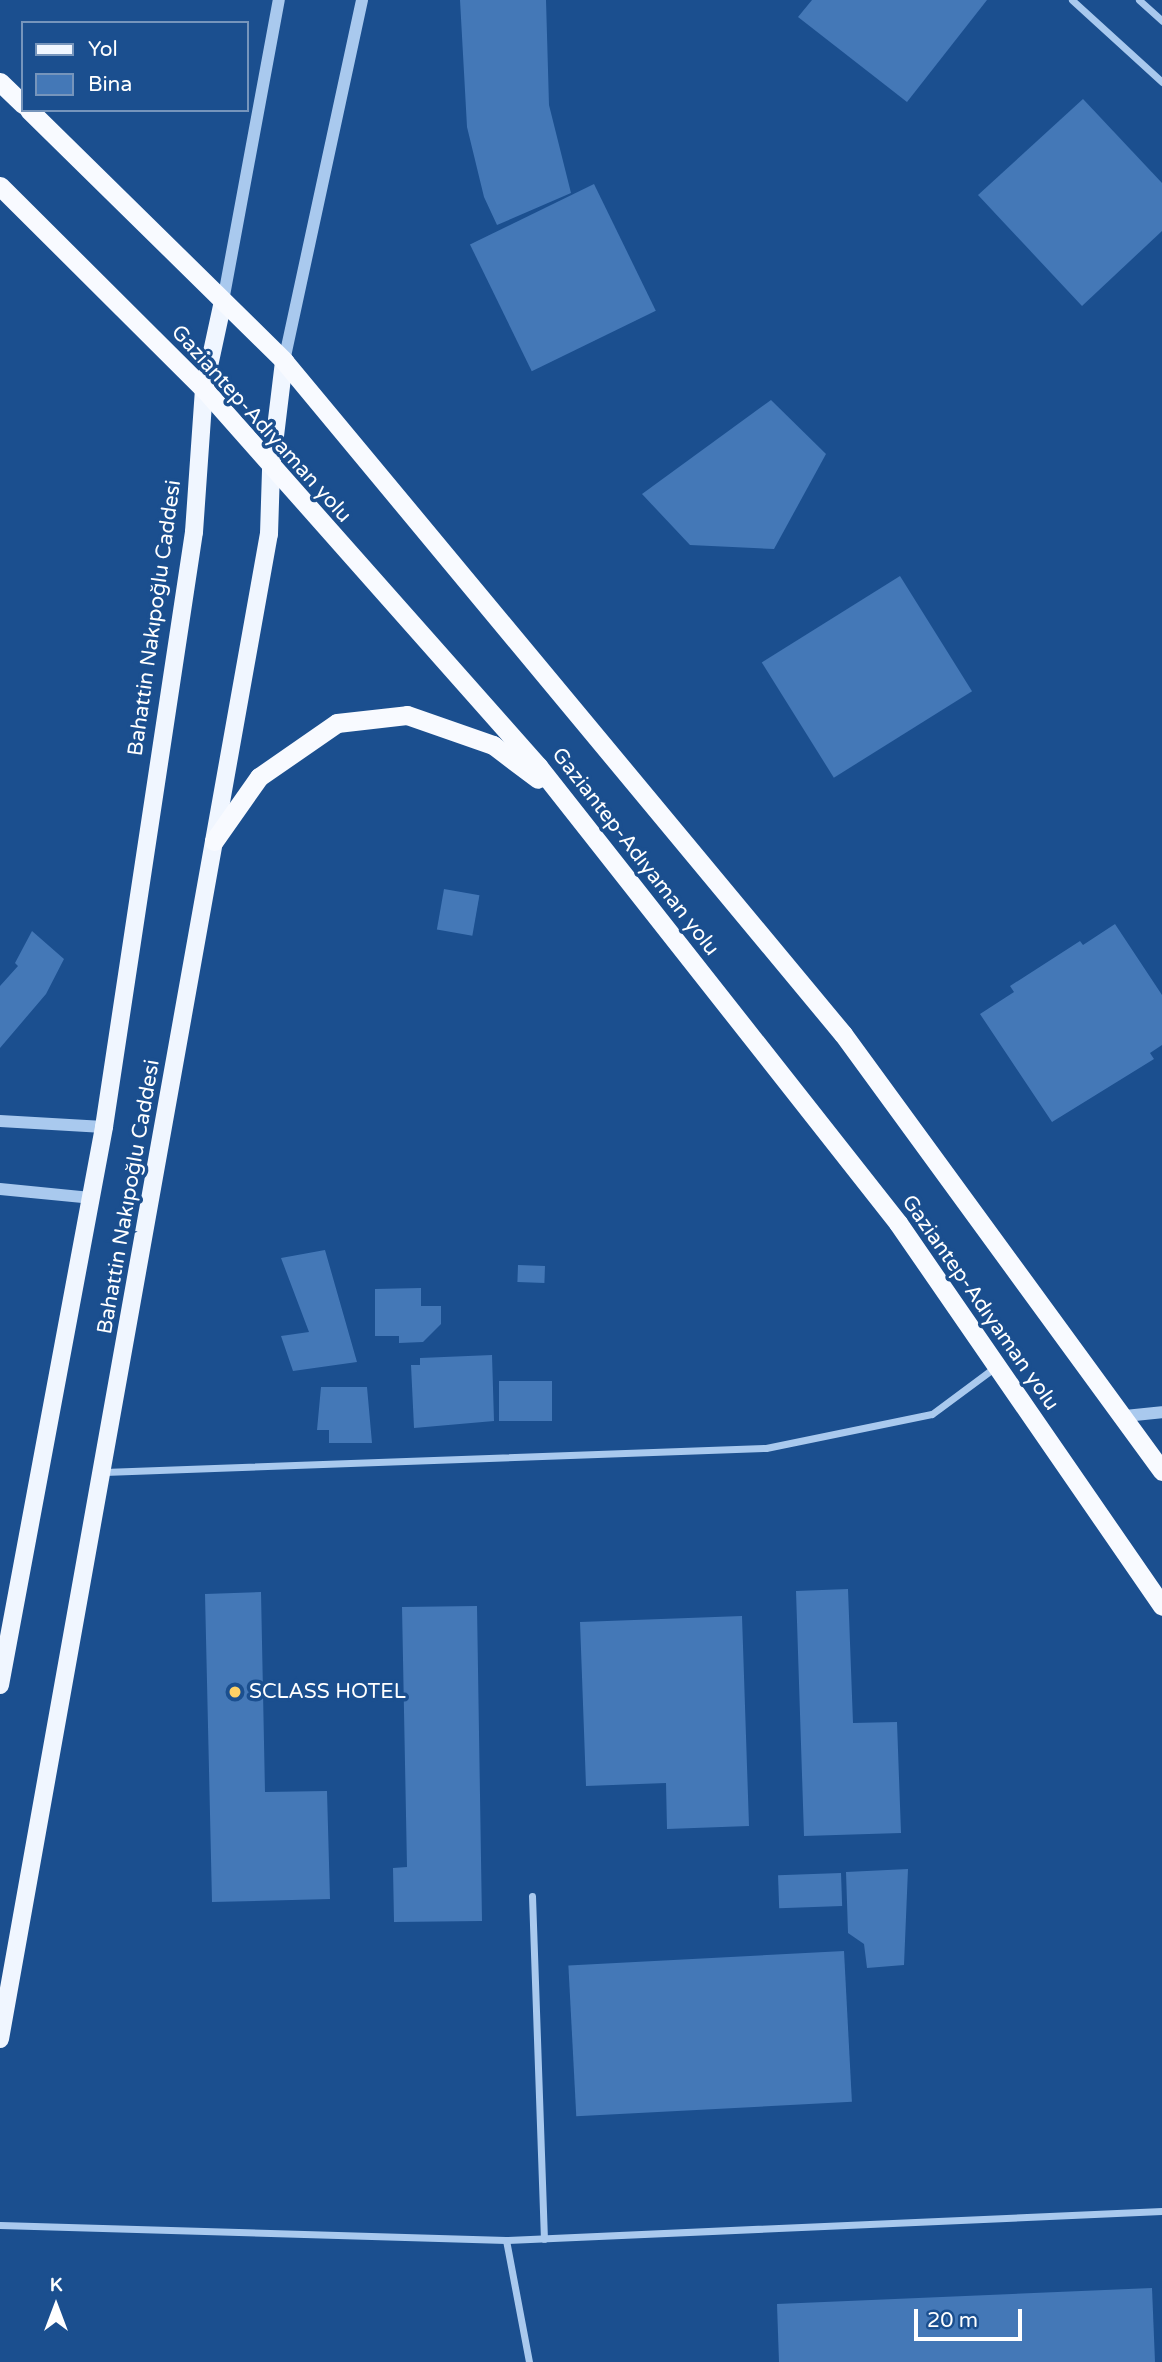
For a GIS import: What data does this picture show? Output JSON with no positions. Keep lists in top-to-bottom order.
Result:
{
  "streets": {
    "highway": ["Gaziantep-Adıyaman yolu"],
    "main road": ["Bahattin Nakıpoğlu Caddesi"]
  },
  "crossings": [
    ["Gaziantep-Adıyaman yolu", "Bahattin Nakıpoğlu Caddesi"]
  ],
  "places": ["SCLASS HOTEL"],
  "legend": ["Yol", "Bina"],
  "scale_bar": "20 m",
  "north": "top"
}
